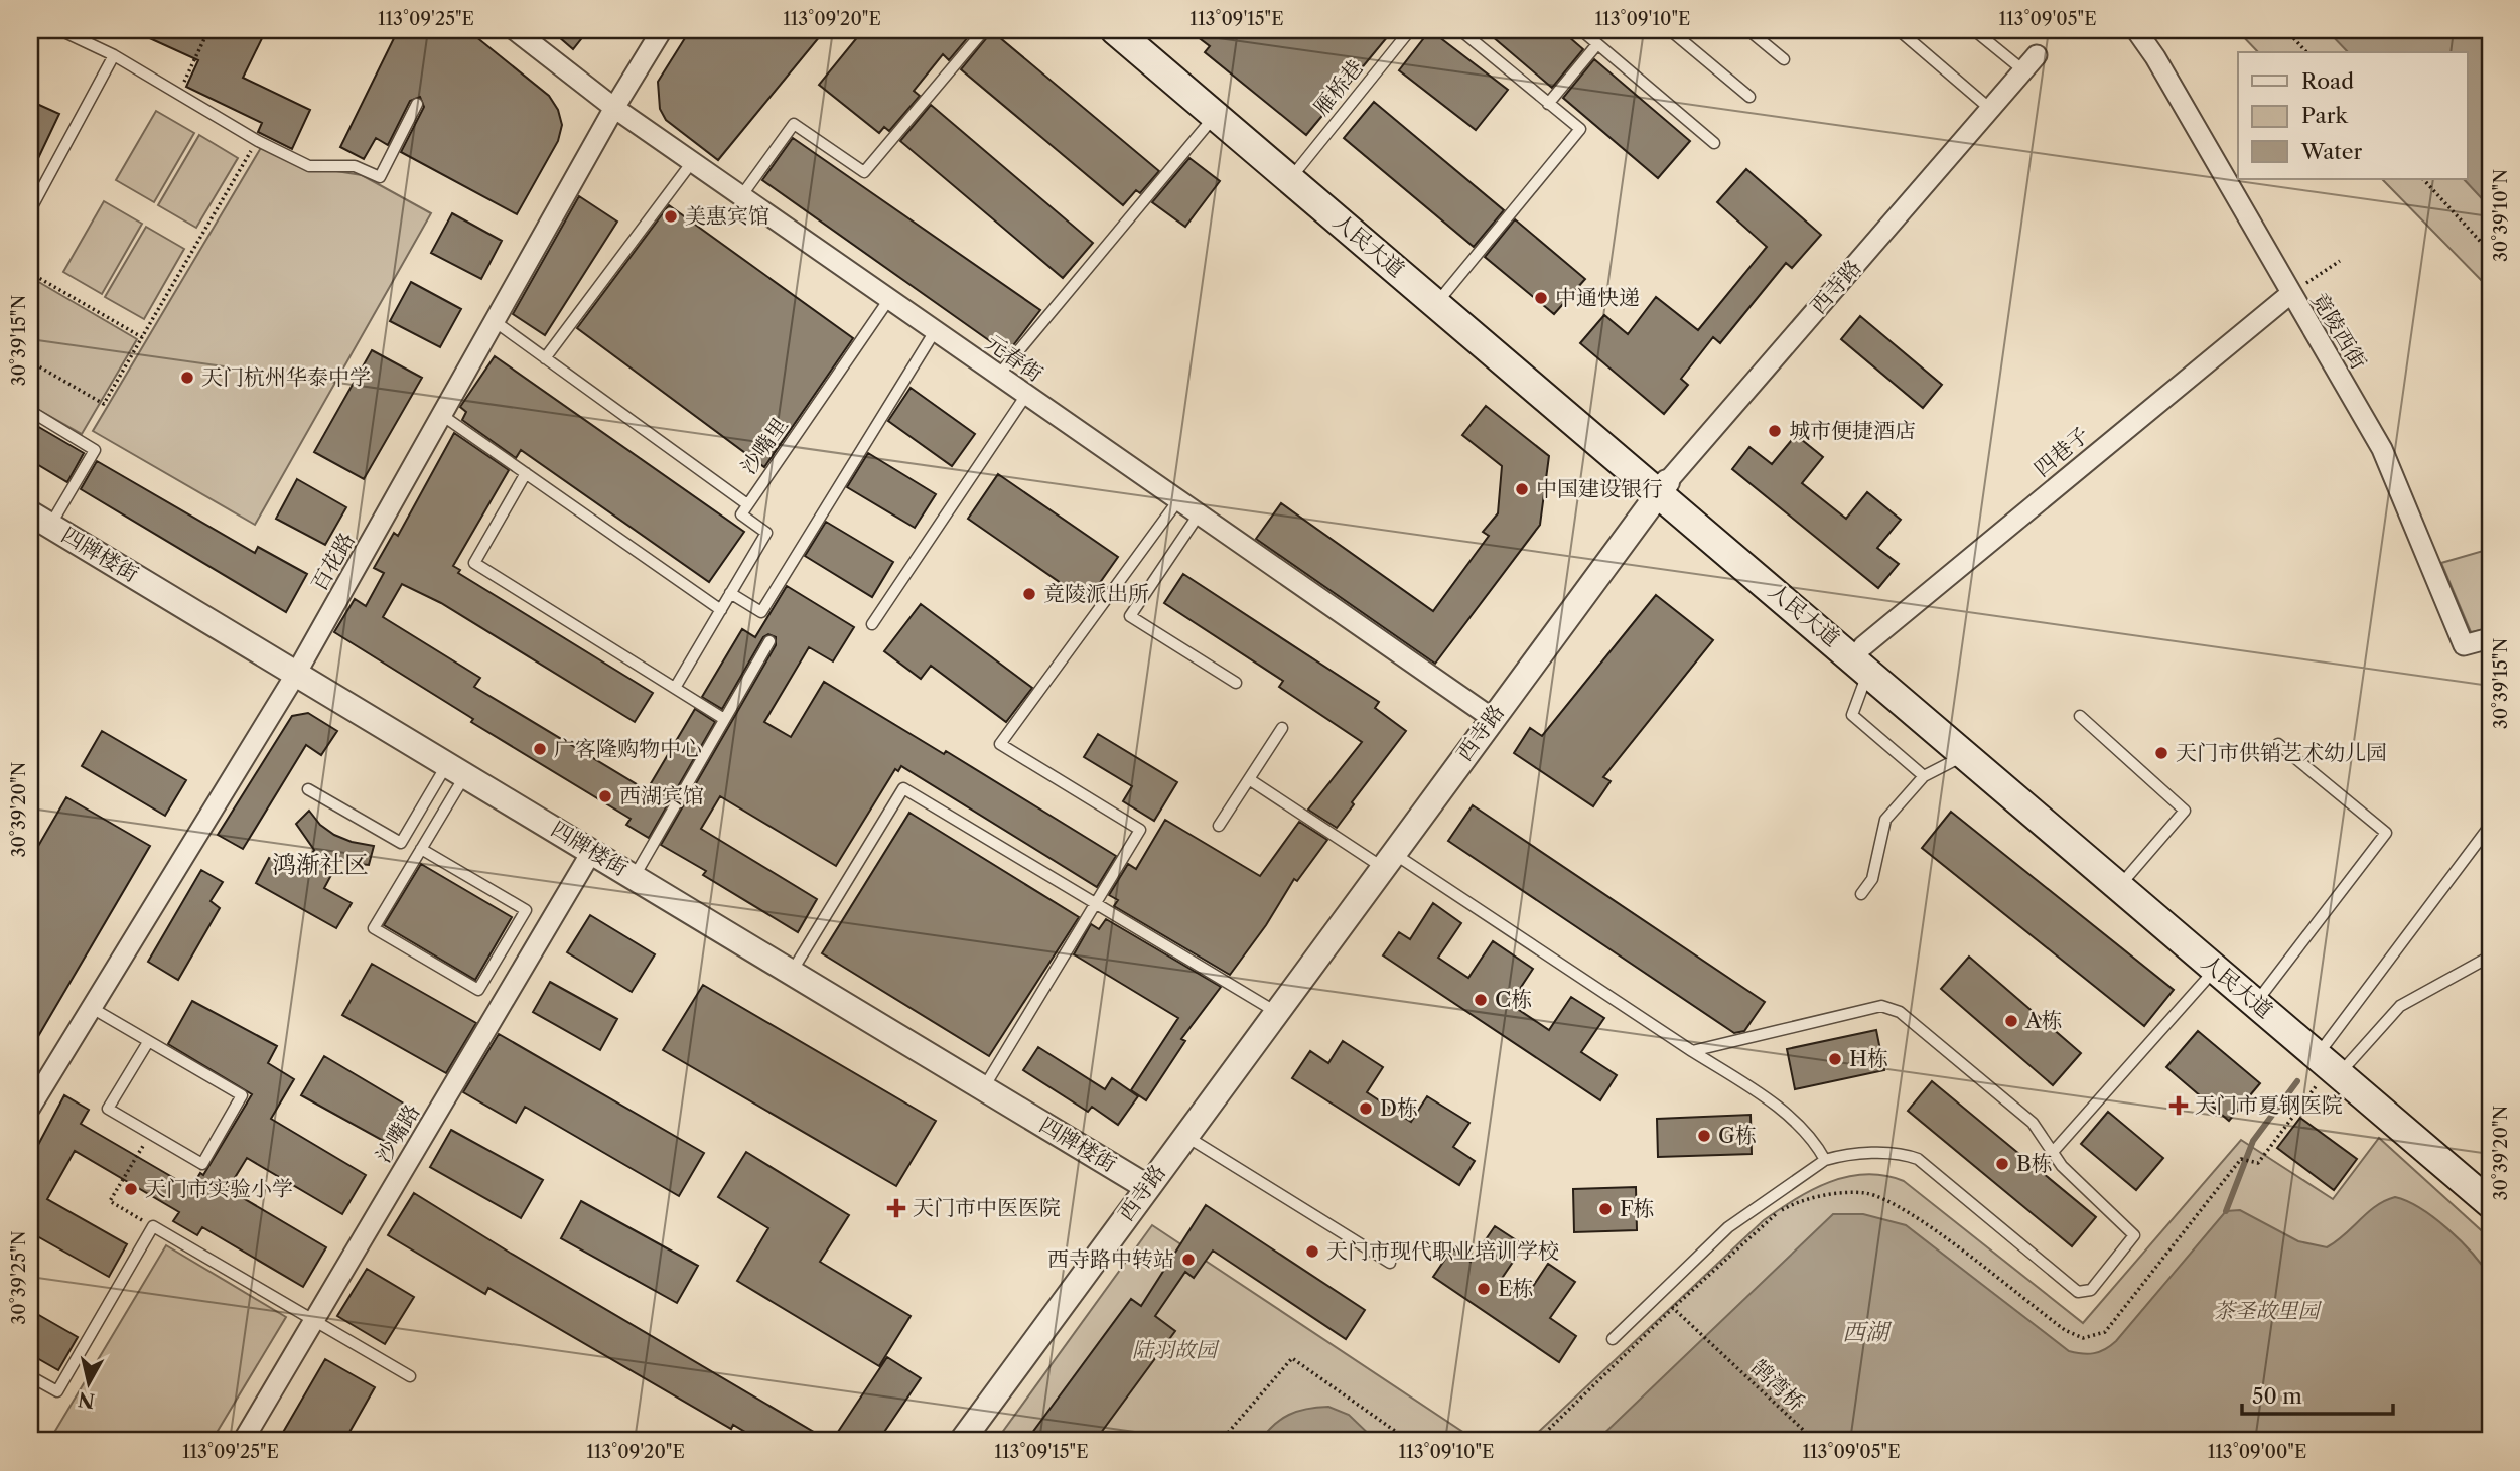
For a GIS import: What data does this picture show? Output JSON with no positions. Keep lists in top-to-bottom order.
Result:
{
  "streets": {
    "main road": ["人民大道"],
    "street": [
      "西寺路",
      "竟陵西街",
      "元春街",
      "四巷子",
      "四牌楼街",
      "百花路",
      "沙嘴路"
    ],
    "lane": ["雁桥巷", "沙嘴里"],
    "path": ["鹄湾桥"]
  },
  "crossings": [
    ["雁桥巷", "人民大道"],
    ["人民大道", "西寺路"],
    ["人民大道", "四巷子"],
    ["西寺路", "元春街"],
    ["西寺路", "四牌楼街"],
    ["竟陵西街", "四巷子"],
    ["元春街", "沙嘴里"],
    ["元春街", "百花路"],
    ["四牌楼街", "百花路"],
    ["四牌楼街", "沙嘴路"]
  ],
  "districts": ["鸿渐社区"],
  "water": ["西湖"],
  "parks": ["茶圣故里园", "陆羽故园"],
  "places": {
    "other": [
      "美惠宾馆",
      "中通快递",
      "天门杭州华泰中学",
      "城市便捷酒店",
      "中国建设银行",
      "竟陵派出所",
      "广客隆购物中心",
      "天门市供销艺术幼儿园",
      "西湖宾馆",
      "C栋",
      "A栋",
      "H栋",
      "D栋",
      "G栋",
      "B栋",
      "天门市实验小学",
      "F栋",
      "天门市现代职业培训学校",
      "西寺路中转站",
      "E栋"
    ],
    "health": ["天门市夏钢医院", "天门市中医医院"]
  },
  "legend": ["Road", "Park", "Water"],
  "scale_bar": "50 m",
  "north": "bottom",
  "coordinates": [
    "113°09'25\"E",
    "113°09'20\"E",
    "113°09'15\"E",
    "113°09'10\"E",
    "113°09'05\"E",
    "30°39'10\"N",
    "30°39'15\"N",
    "30°39'20\"N",
    "30°39'25\"N",
    "113°09'00\"E"
  ]
}
